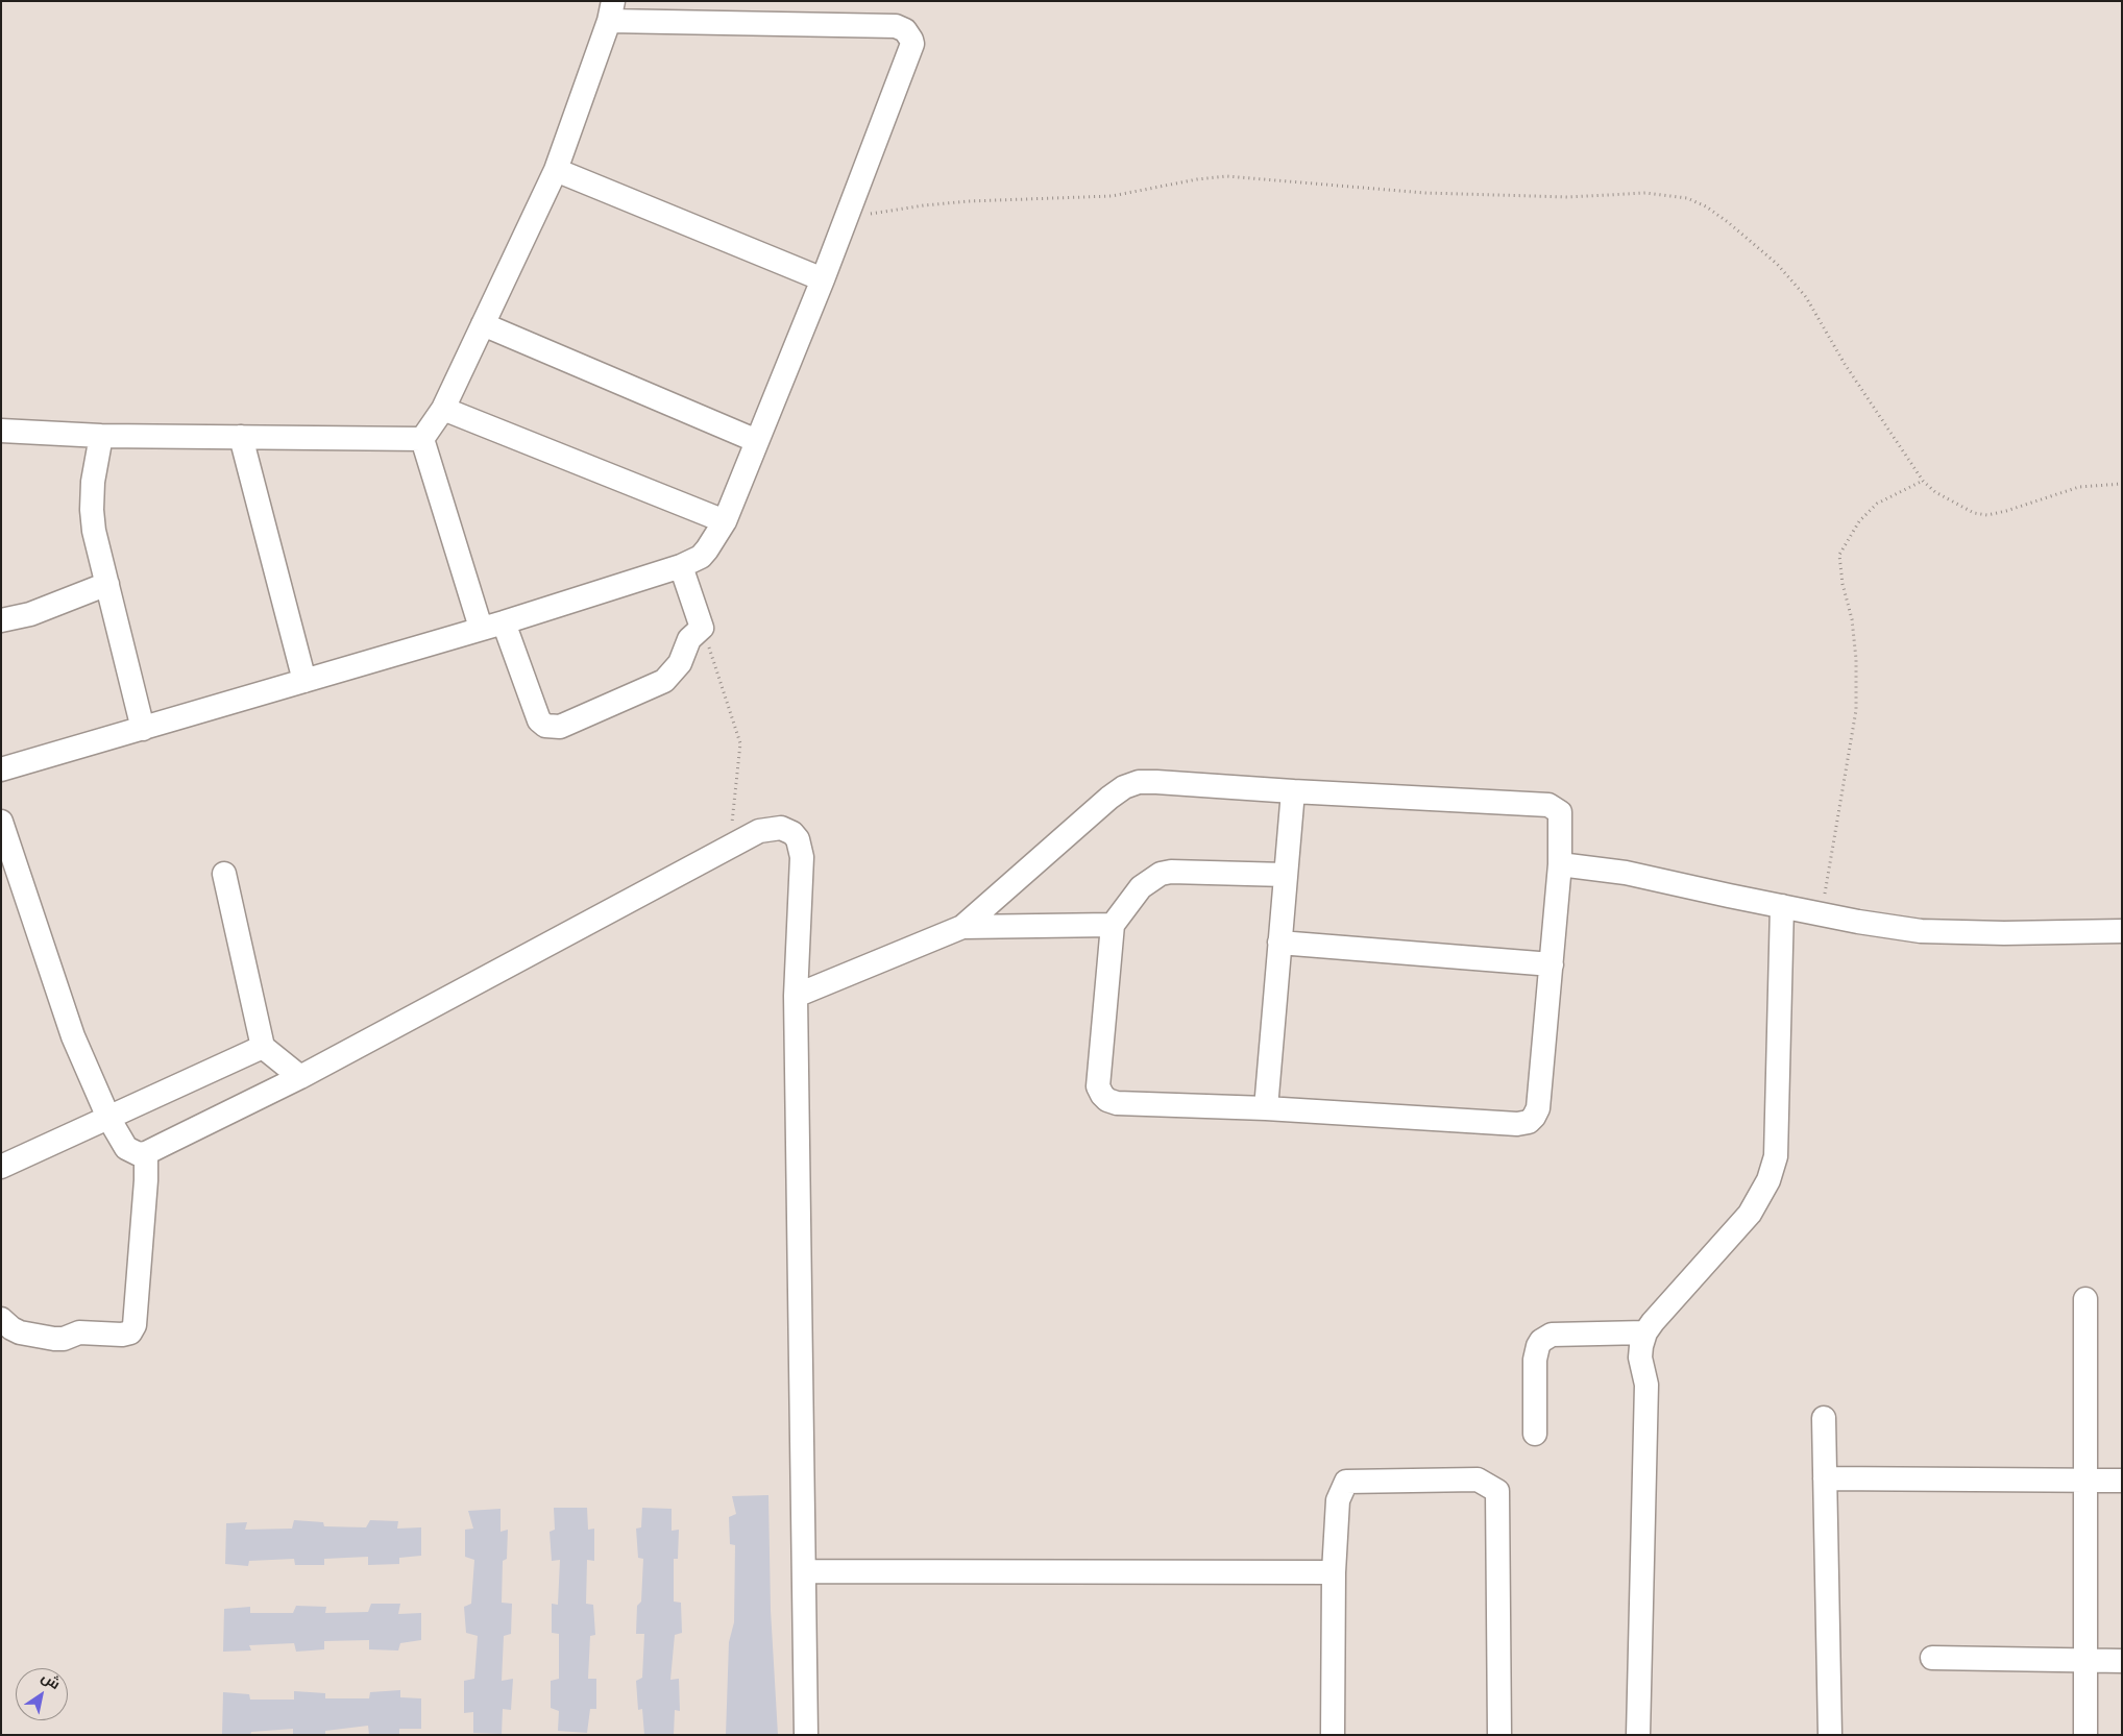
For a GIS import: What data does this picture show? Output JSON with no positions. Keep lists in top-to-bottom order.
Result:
{
  "north": "top right"
}
